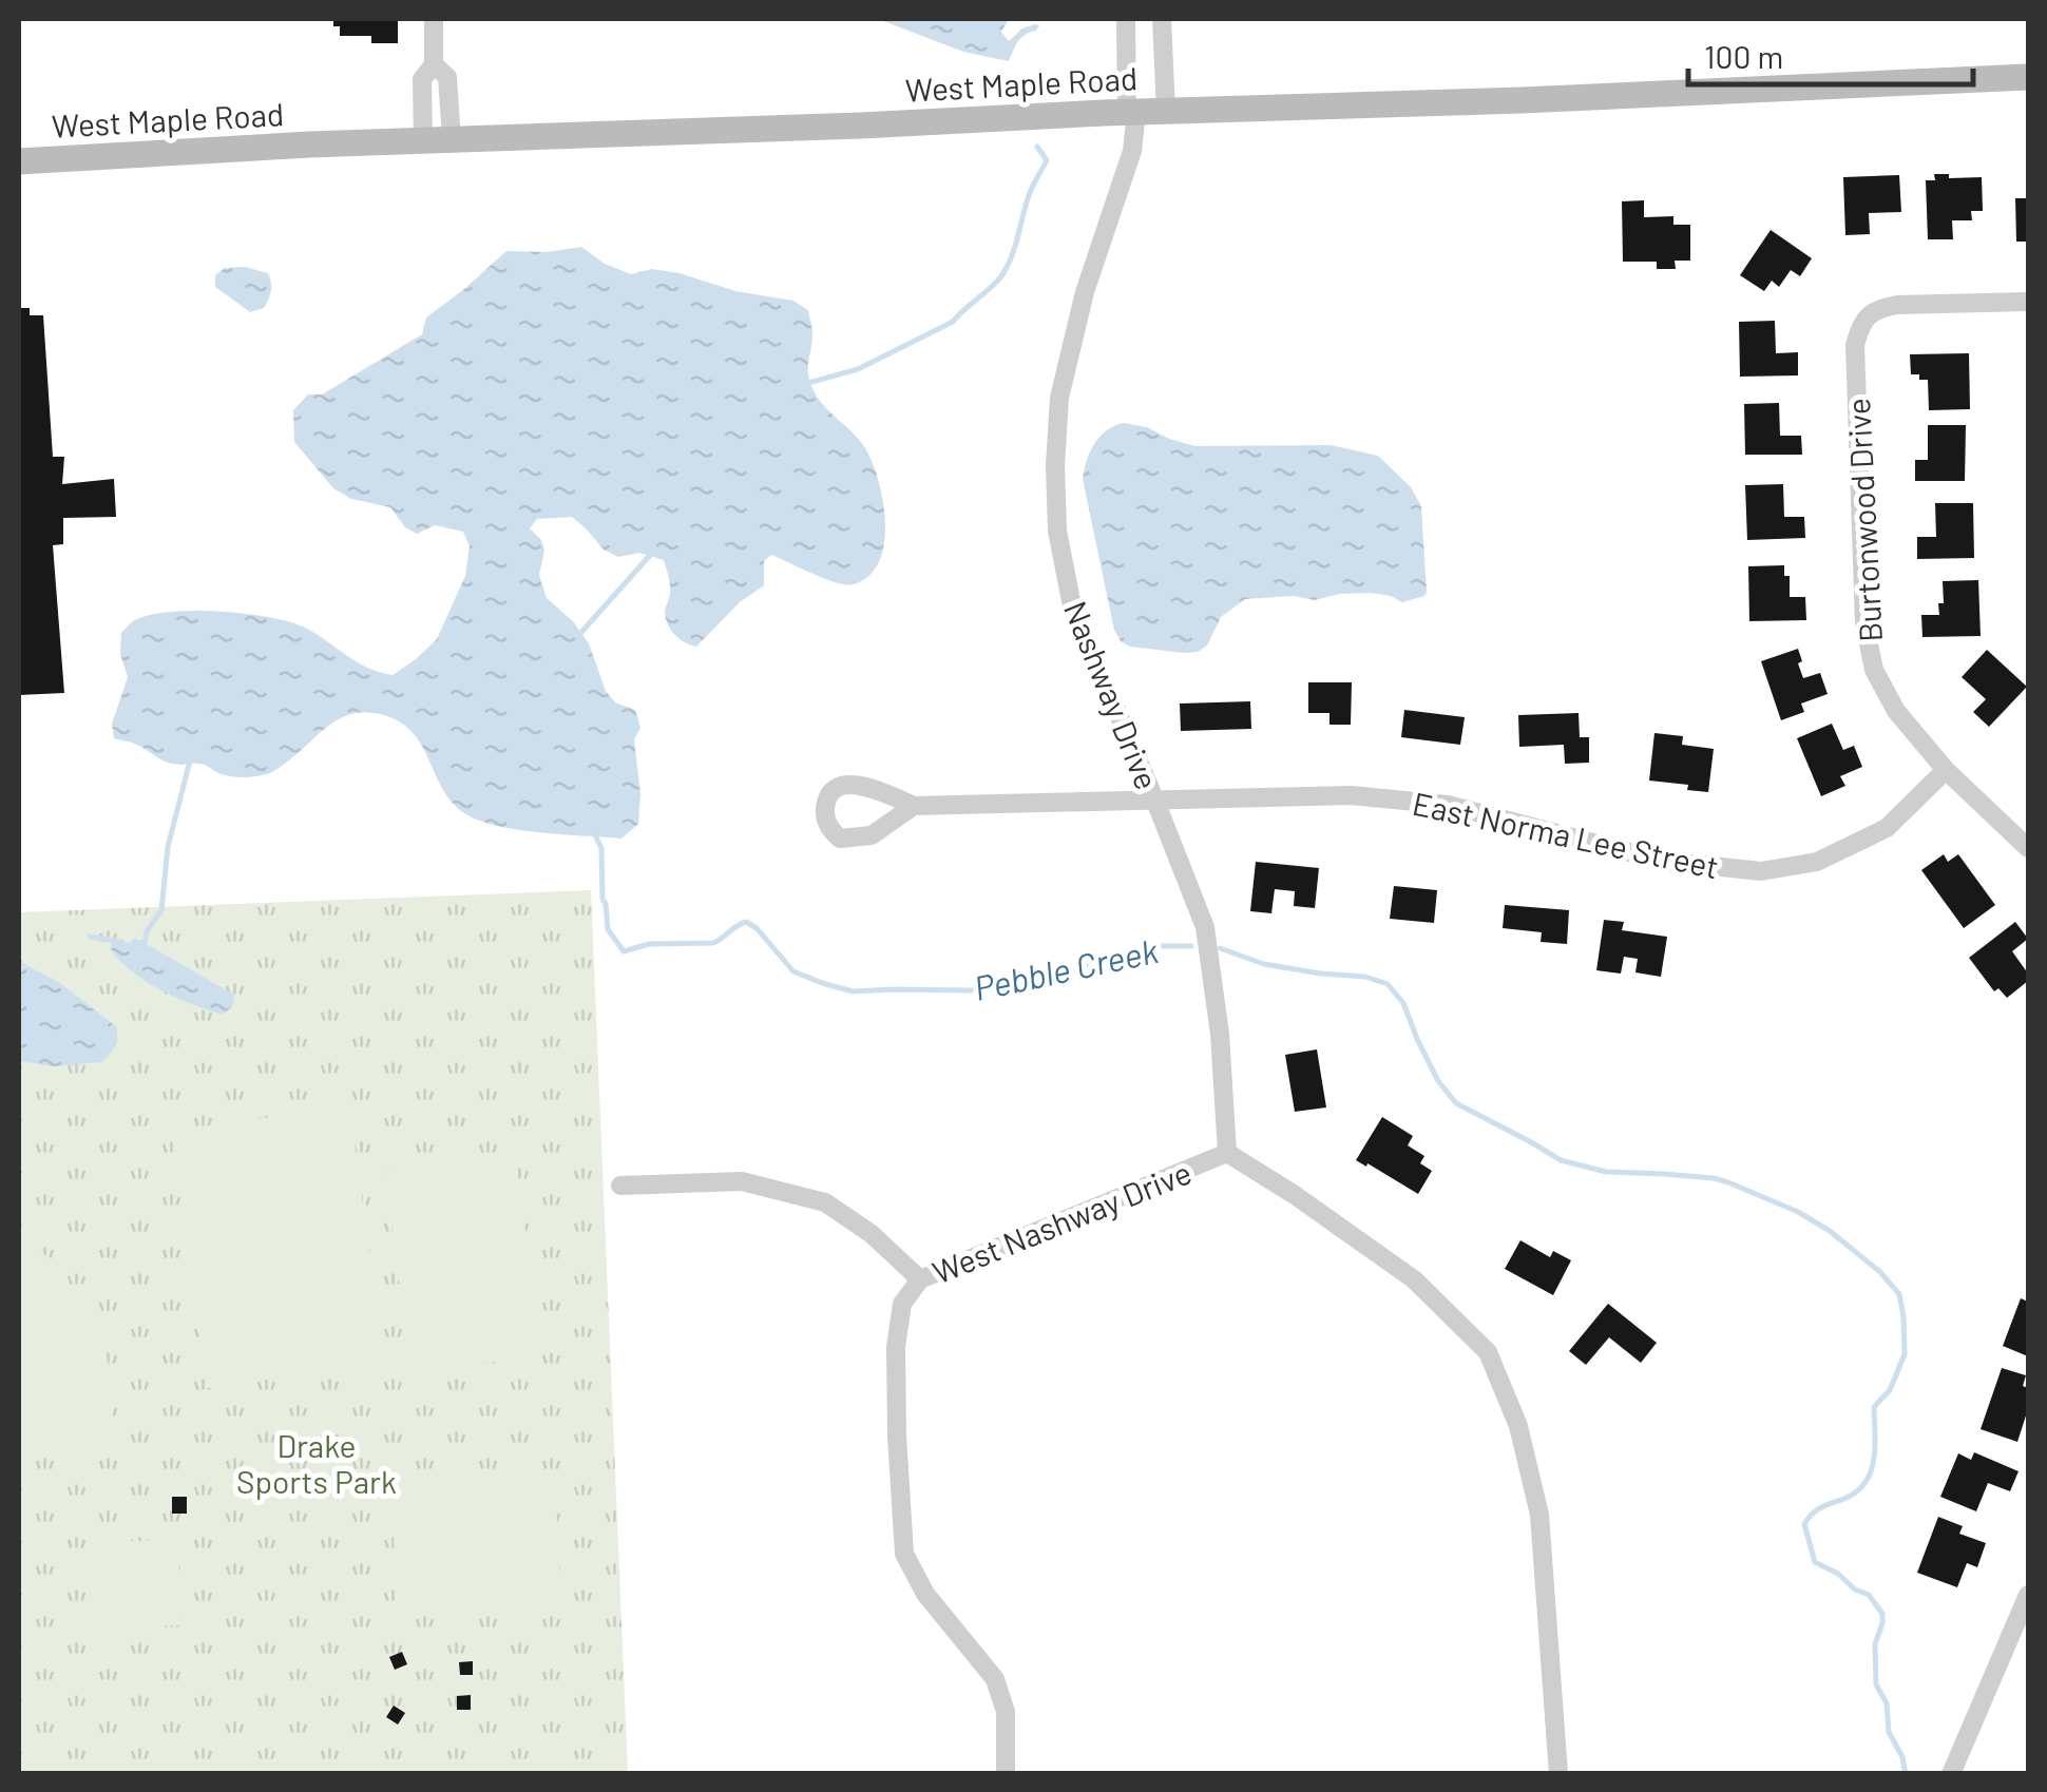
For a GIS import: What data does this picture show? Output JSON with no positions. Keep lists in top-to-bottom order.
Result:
{
  "streets": {
    "main road": ["West Maple Road"],
    "street": [
      "Burtonwood Drive",
      "Nashway Drive",
      "East Norma Lee Street",
      "West Nashway Drive"
    ]
  },
  "crossings": [
    ["West Maple Road", "Nashway Drive"],
    ["Burtonwood Drive", "East Norma Lee Street"],
    ["Nashway Drive", "East Norma Lee Street"],
    ["Nashway Drive", "West Nashway Drive"]
  ],
  "water": ["Pebble Creek"],
  "parks": ["Drake Sports Park"],
  "scale_bar": "100 m"
}
